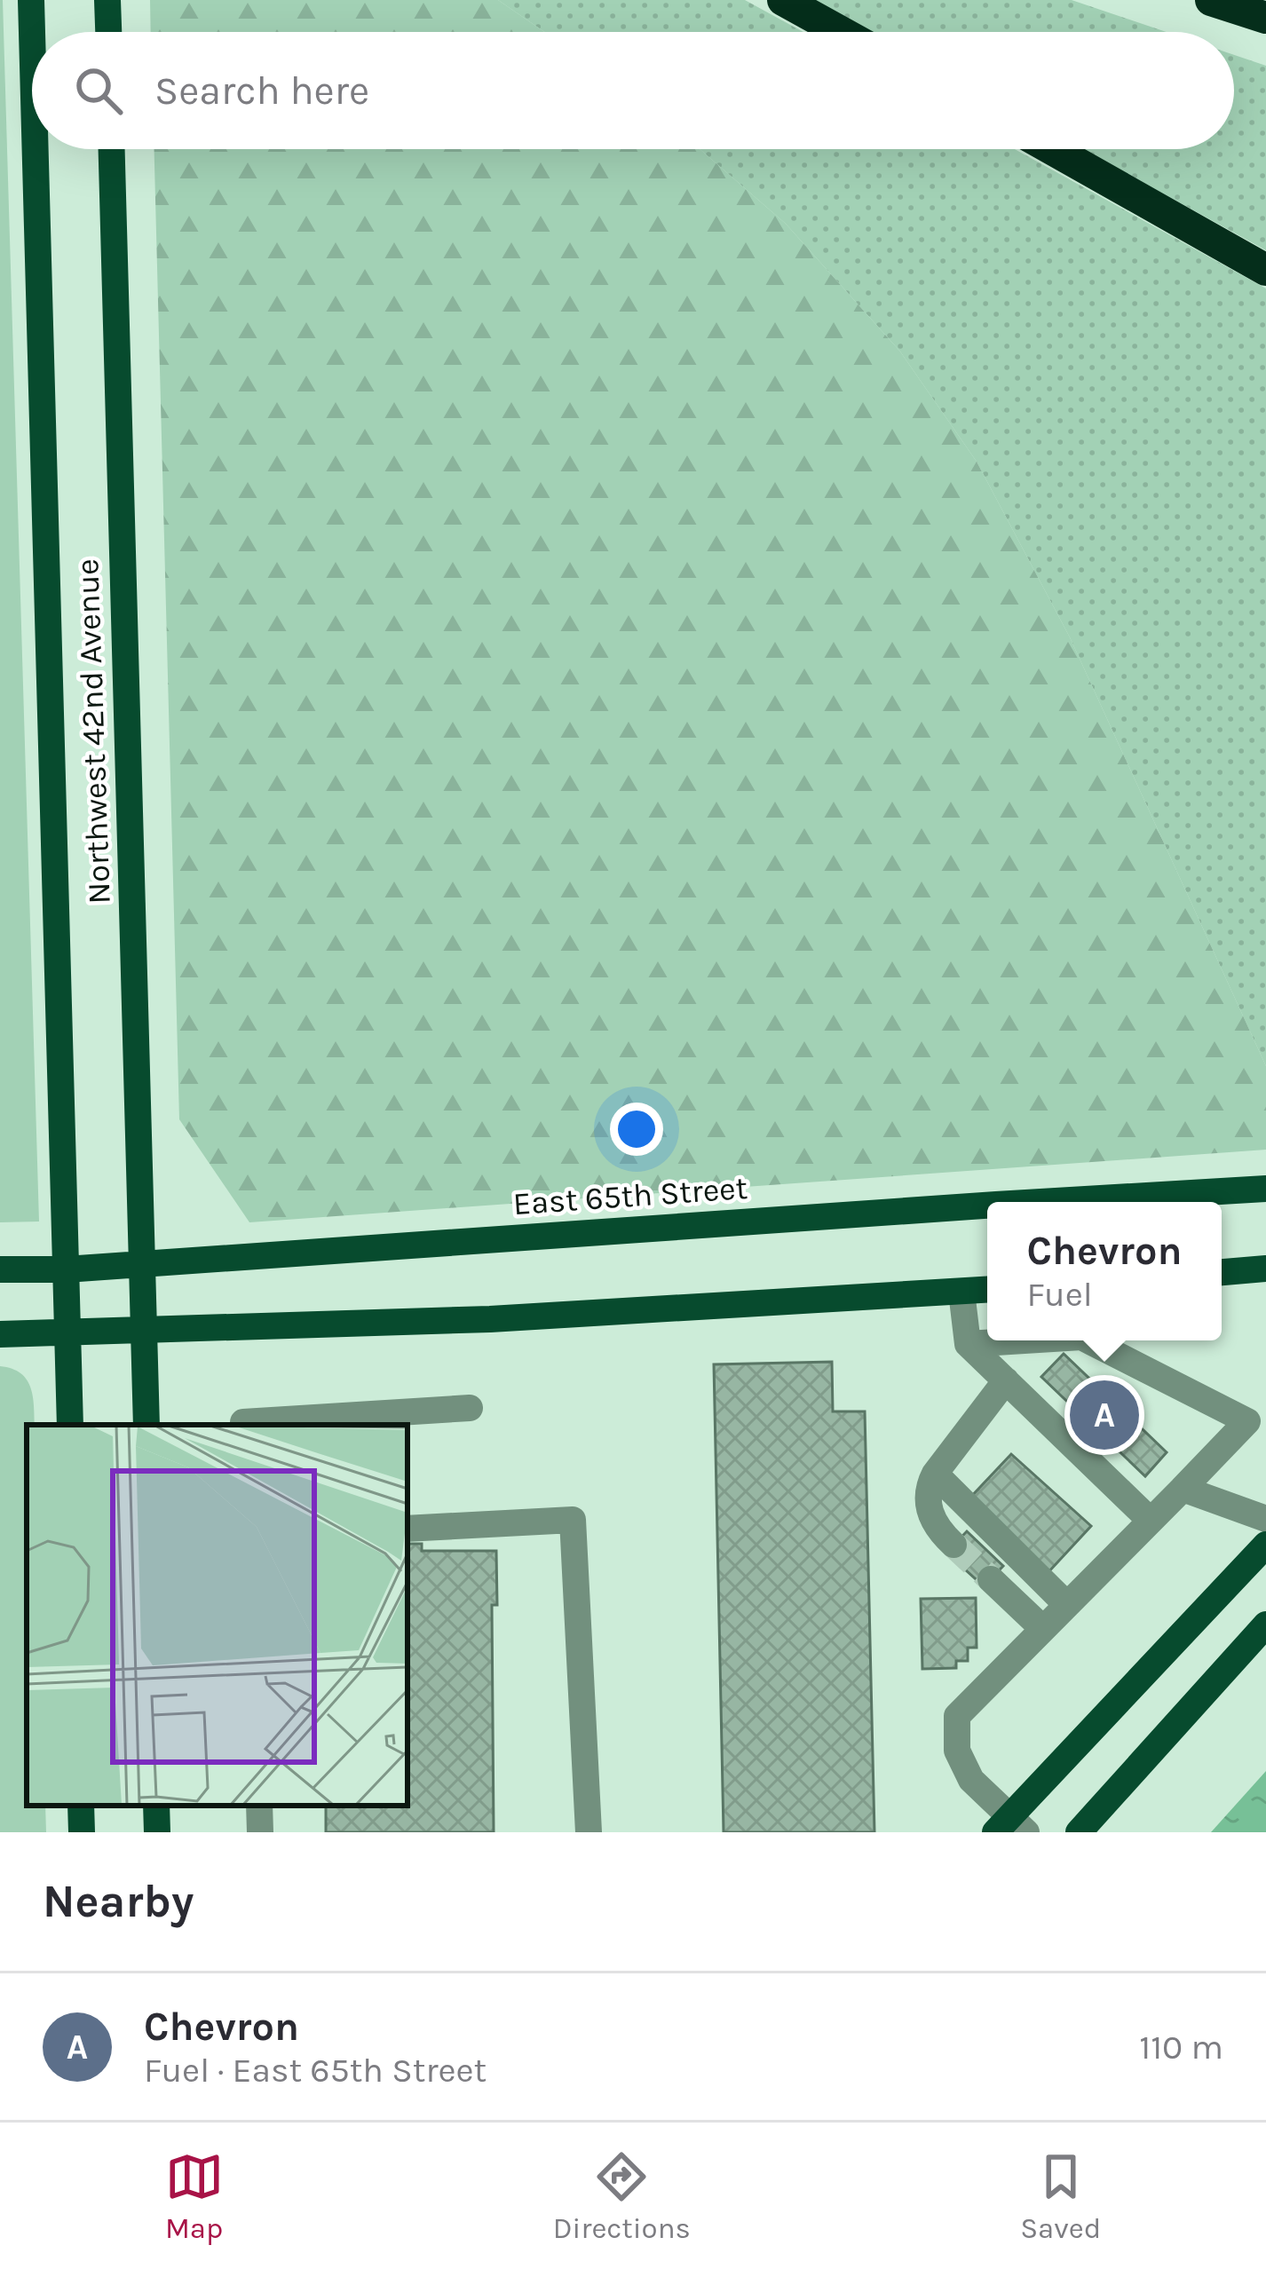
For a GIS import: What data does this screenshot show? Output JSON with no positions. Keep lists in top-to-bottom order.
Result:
{
  "streets": {
    "main road": ["Northwest 42nd Avenue", "East 65th Street"]
  },
  "crossings": [
    ["Northwest 42nd Avenue", "East 65th Street"]
  ],
  "page": {
    "search": "Search here",
    "popup": ["Chevron", "Fuel"],
    "pins": "A",
    "heading": "Nearby",
    "list": [
      {
        "mark": "A",
        "name": "Chevron",
        "note": "Fuel · East 65th Street",
        "value": "110 m"
      }
    ],
    "nav": ["Map", "Directions", "Saved"]
  }
}
